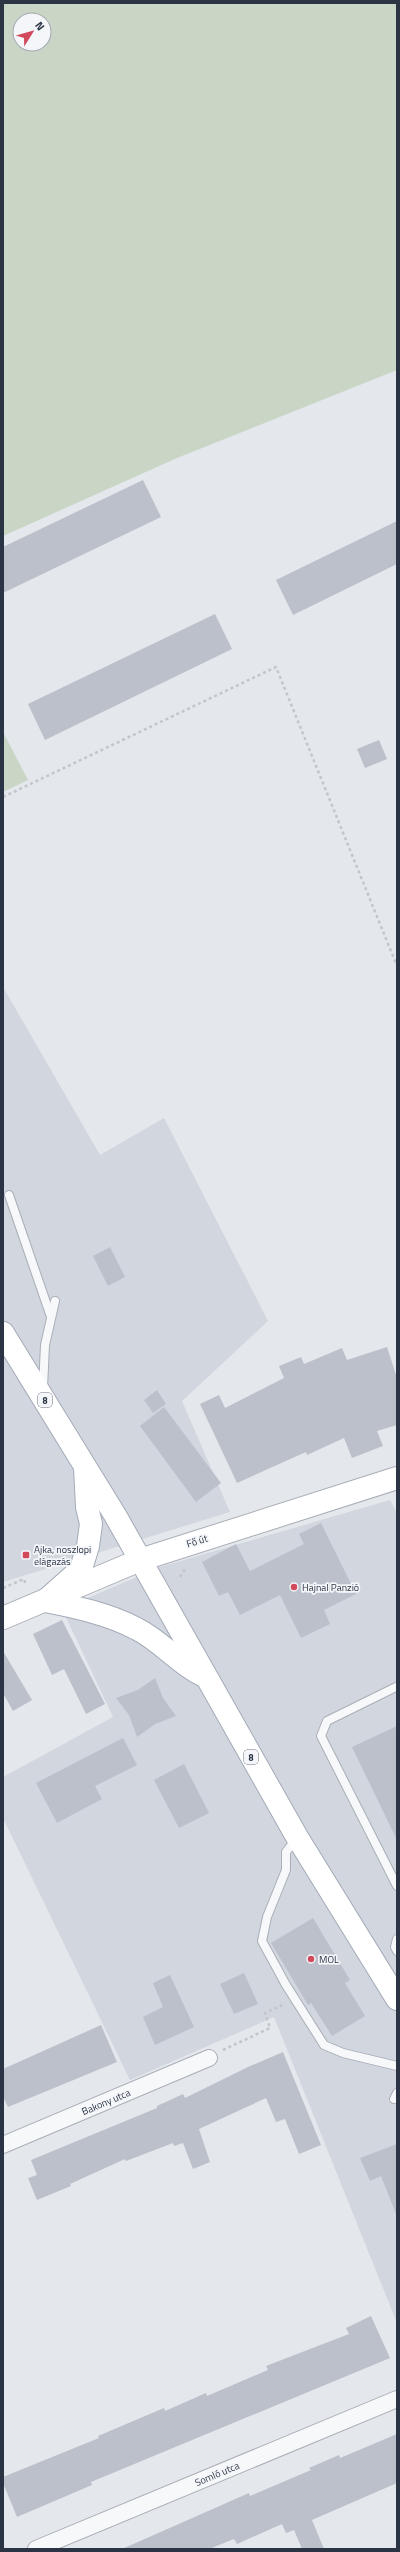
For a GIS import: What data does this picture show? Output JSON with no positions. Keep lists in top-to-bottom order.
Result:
{
  "streets": {
    "main road": ["8", "Fő út"],
    "street": ["Bakony utca", "Somló utca"]
  },
  "crossings": [
    ["8", "Fő út"]
  ],
  "places": {
    "transit": ["Ajka, noszlopi elágazás"],
    "other": ["Hajnal Panzió", "MOL"]
  },
  "north": "top right"
}
